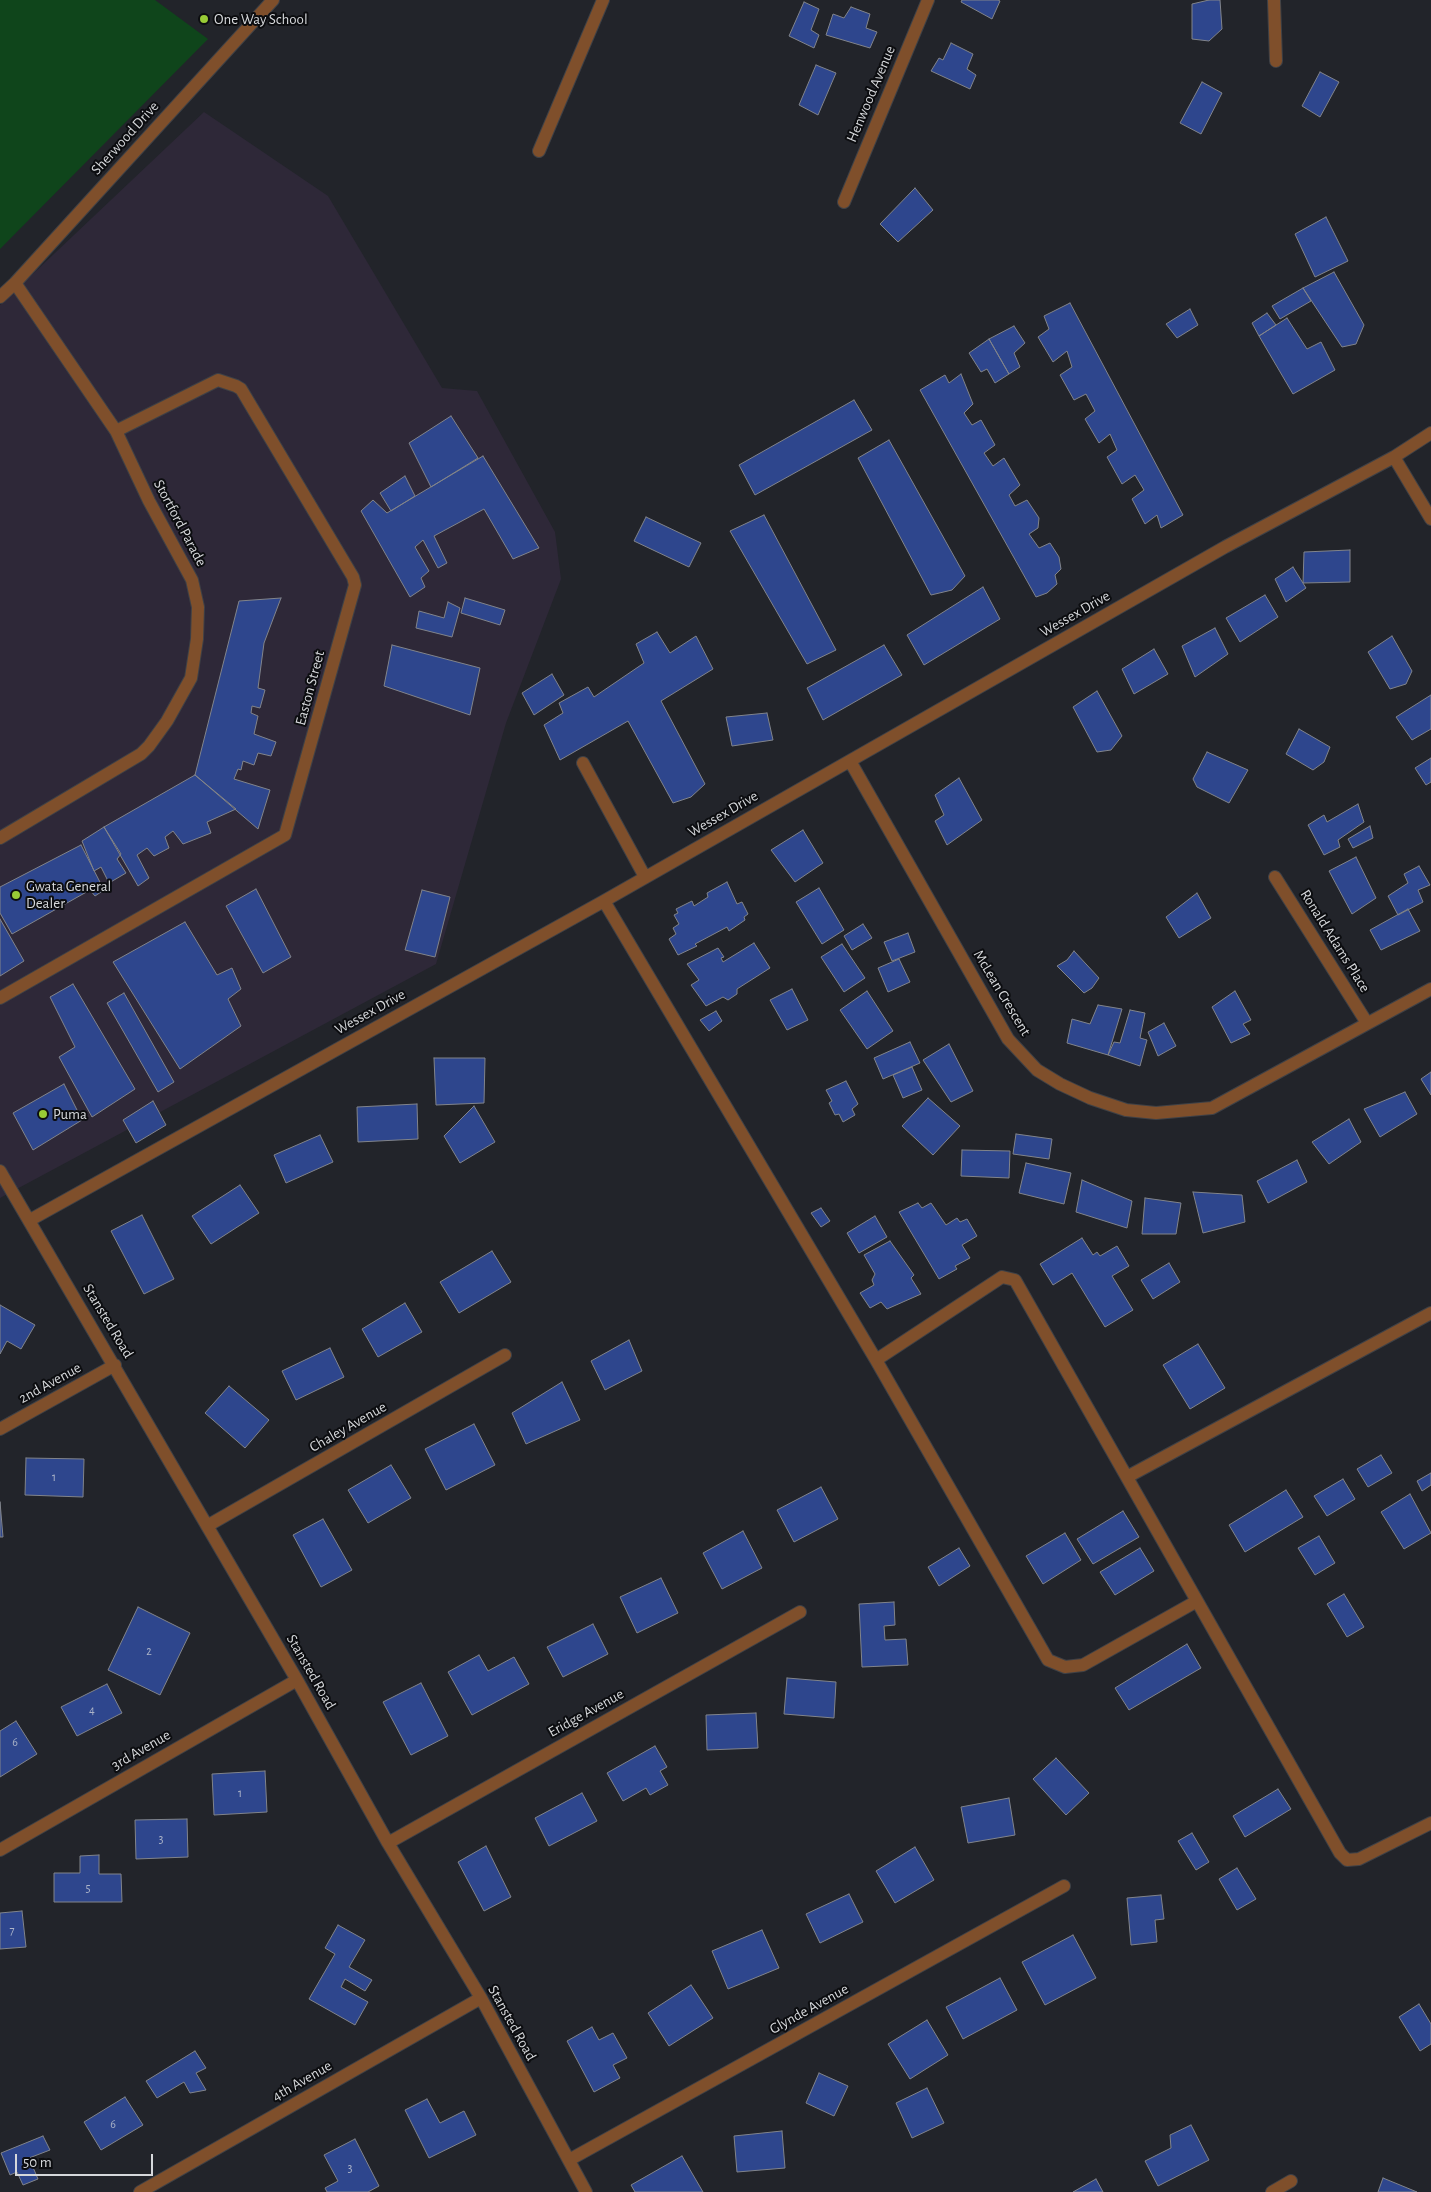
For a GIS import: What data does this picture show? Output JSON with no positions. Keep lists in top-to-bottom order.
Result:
{
  "streets": {
    "street": [
      "Henwood Avenue",
      "Sherwood Drive",
      "Stortford Parade",
      "Wessex Drive",
      "Easton Street",
      "Ronald Adams Place",
      "McLean Crescent",
      "Stansted Road",
      "2nd Avenue",
      "Chaley Avenue",
      "Eridge Avenue",
      "3rd Avenue",
      "Glynde Avenue",
      "4th Avenue"
    ]
  },
  "crossings": [
    ["Sherwood Drive", "Stortford Parade"],
    ["Stortford Parade", "Easton Street"],
    ["Wessex Drive", "McLean Crescent"],
    ["Wessex Drive", "Stansted Road"],
    ["Ronald Adams Place", "McLean Crescent"],
    ["Stansted Road", "2nd Avenue"],
    ["Stansted Road", "Chaley Avenue"],
    ["Stansted Road", "Eridge Avenue"],
    ["Stansted Road", "3rd Avenue"],
    ["Stansted Road", "Glynde Avenue"],
    ["Stansted Road", "4th Avenue"]
  ],
  "places": ["One Way School", "Gwata General Dealer", "Puma"],
  "house_numbers": [
    "1",
    "2",
    "4",
    "6",
    "1",
    "3",
    "5",
    "7",
    "6",
    "3"
  ],
  "scale_bar": "50 m"
}
